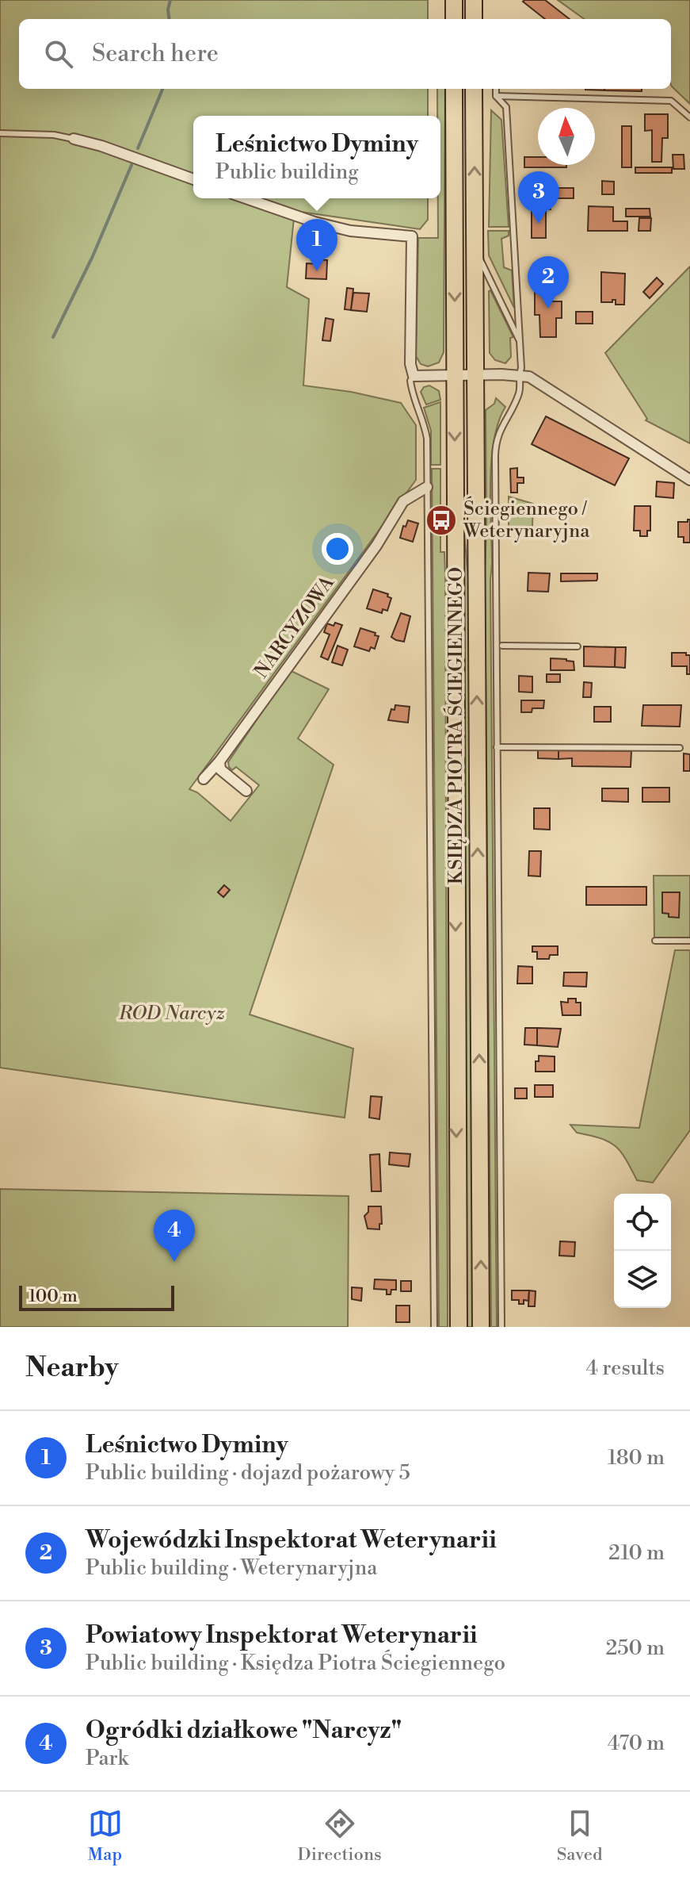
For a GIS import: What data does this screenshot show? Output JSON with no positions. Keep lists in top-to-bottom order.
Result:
{
  "streets": {
    "main road": ["KSIĘDZA PIOTRA ŚCIEGIENNEGO"],
    "street": ["NARCYZOWA"]
  },
  "parks": ["ROD Narcyz"],
  "places": {
    "bus stop": ["Ściegiennego / Weterynaryjna"]
  },
  "scale_bar": "100 m",
  "north": "top",
  "page": {
    "search": "Search here",
    "popup": ["Leśnictwo Dyminy", "Public building"],
    "pins": [
      "3",
      "1",
      "2",
      "4"
    ],
    "scale": "100 m",
    "heading": ["Nearby", "4 results"],
    "list": [
      {
        "mark": "1",
        "name": "Leśnictwo Dyminy",
        "note": "Public building · dojazd pożarowy 5",
        "value": "180 m"
      },
      {
        "mark": "2",
        "name": "Wojewódzki Inspektorat Weterynarii",
        "note": "Public building · Weterynaryjna",
        "value": "210 m"
      },
      {
        "mark": "3",
        "name": "Powiatowy Inspektorat Weterynarii",
        "note": "Public building · Księdza Piotra Ściegiennego",
        "value": "250 m"
      },
      {
        "mark": "4",
        "name": "Ogródki działkowe \"Narcyz\"",
        "note": "Park",
        "value": "470 m"
      }
    ],
    "nav": ["Map", "Directions", "Saved"]
  }
}
